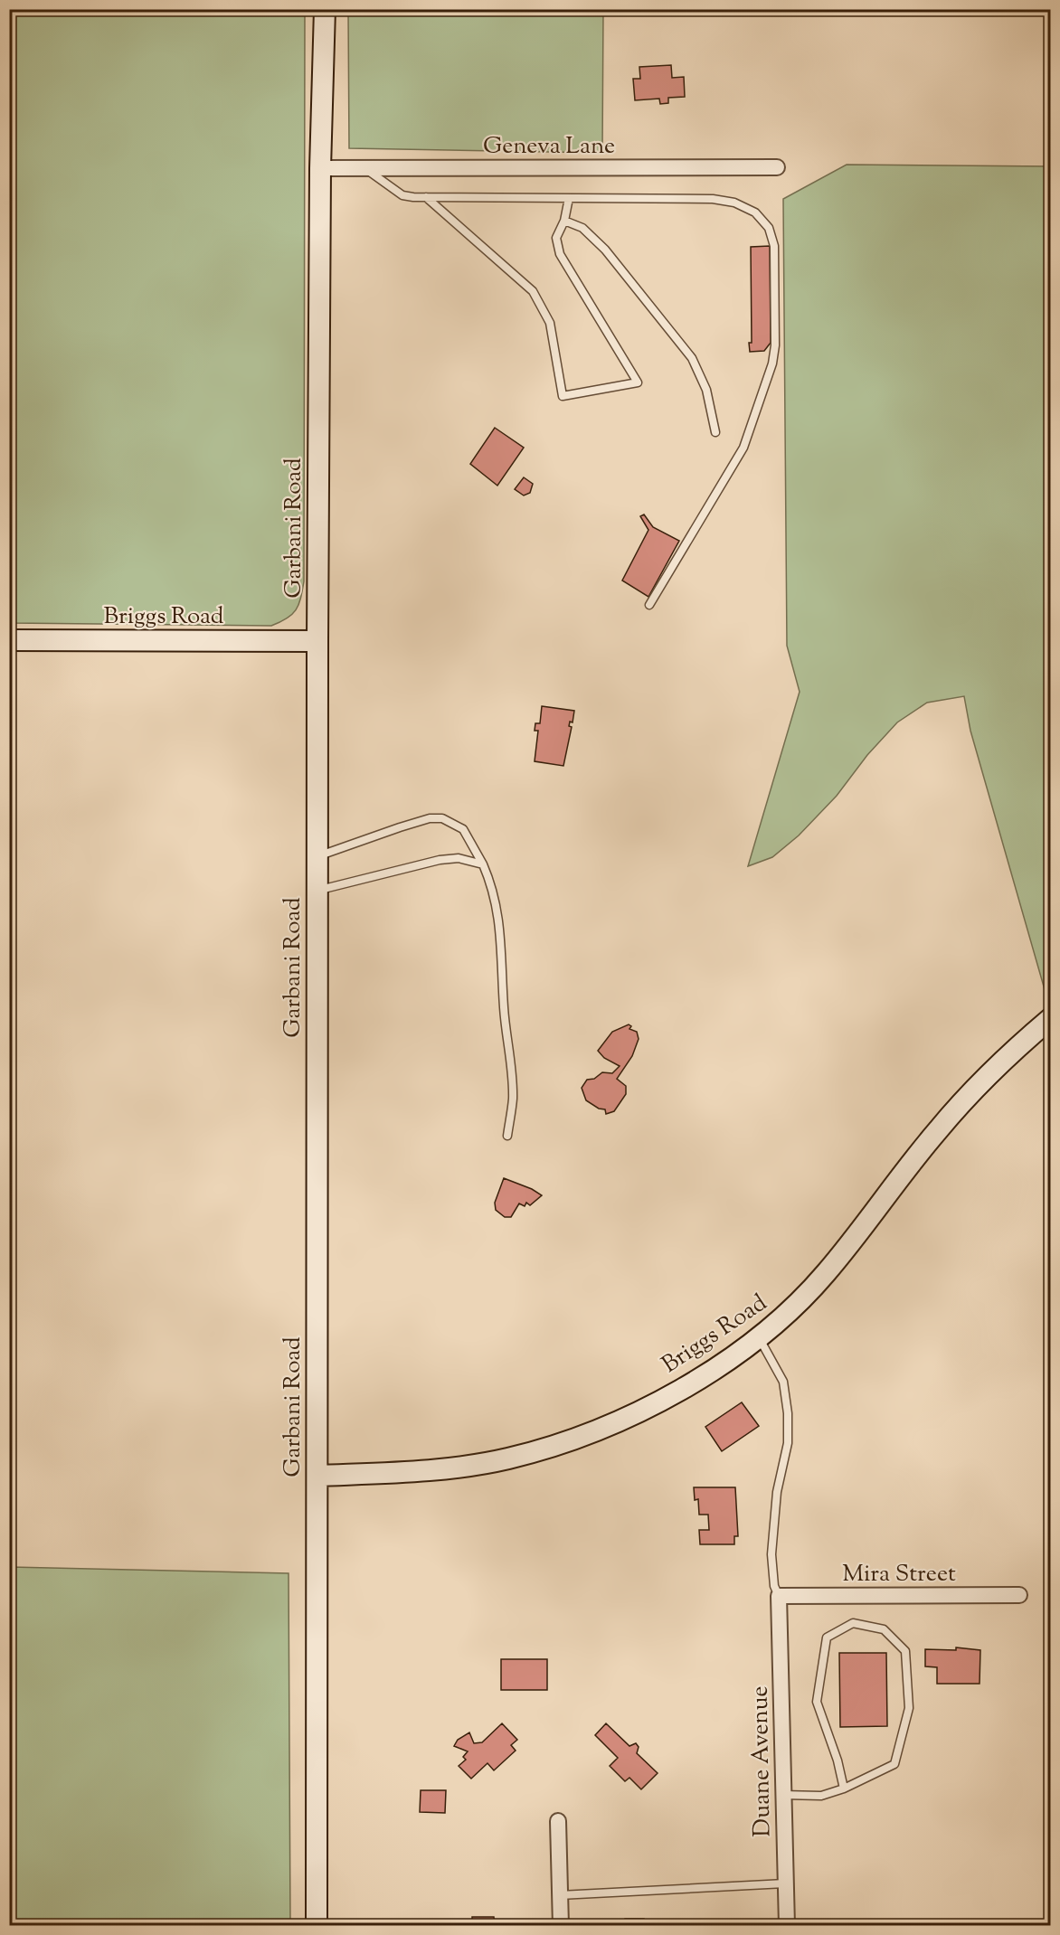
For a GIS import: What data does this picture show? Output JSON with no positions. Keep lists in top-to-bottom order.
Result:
{
  "streets": {
    "street": [
      "Geneva Lane",
      "Garbani Road",
      "Briggs Road",
      "Mira Street",
      "Duane Avenue"
    ]
  },
  "crossings": [
    ["Geneva Lane", "Garbani Road"],
    ["Garbani Road", "Briggs Road"],
    ["Mira Street", "Duane Avenue"]
  ]
}
